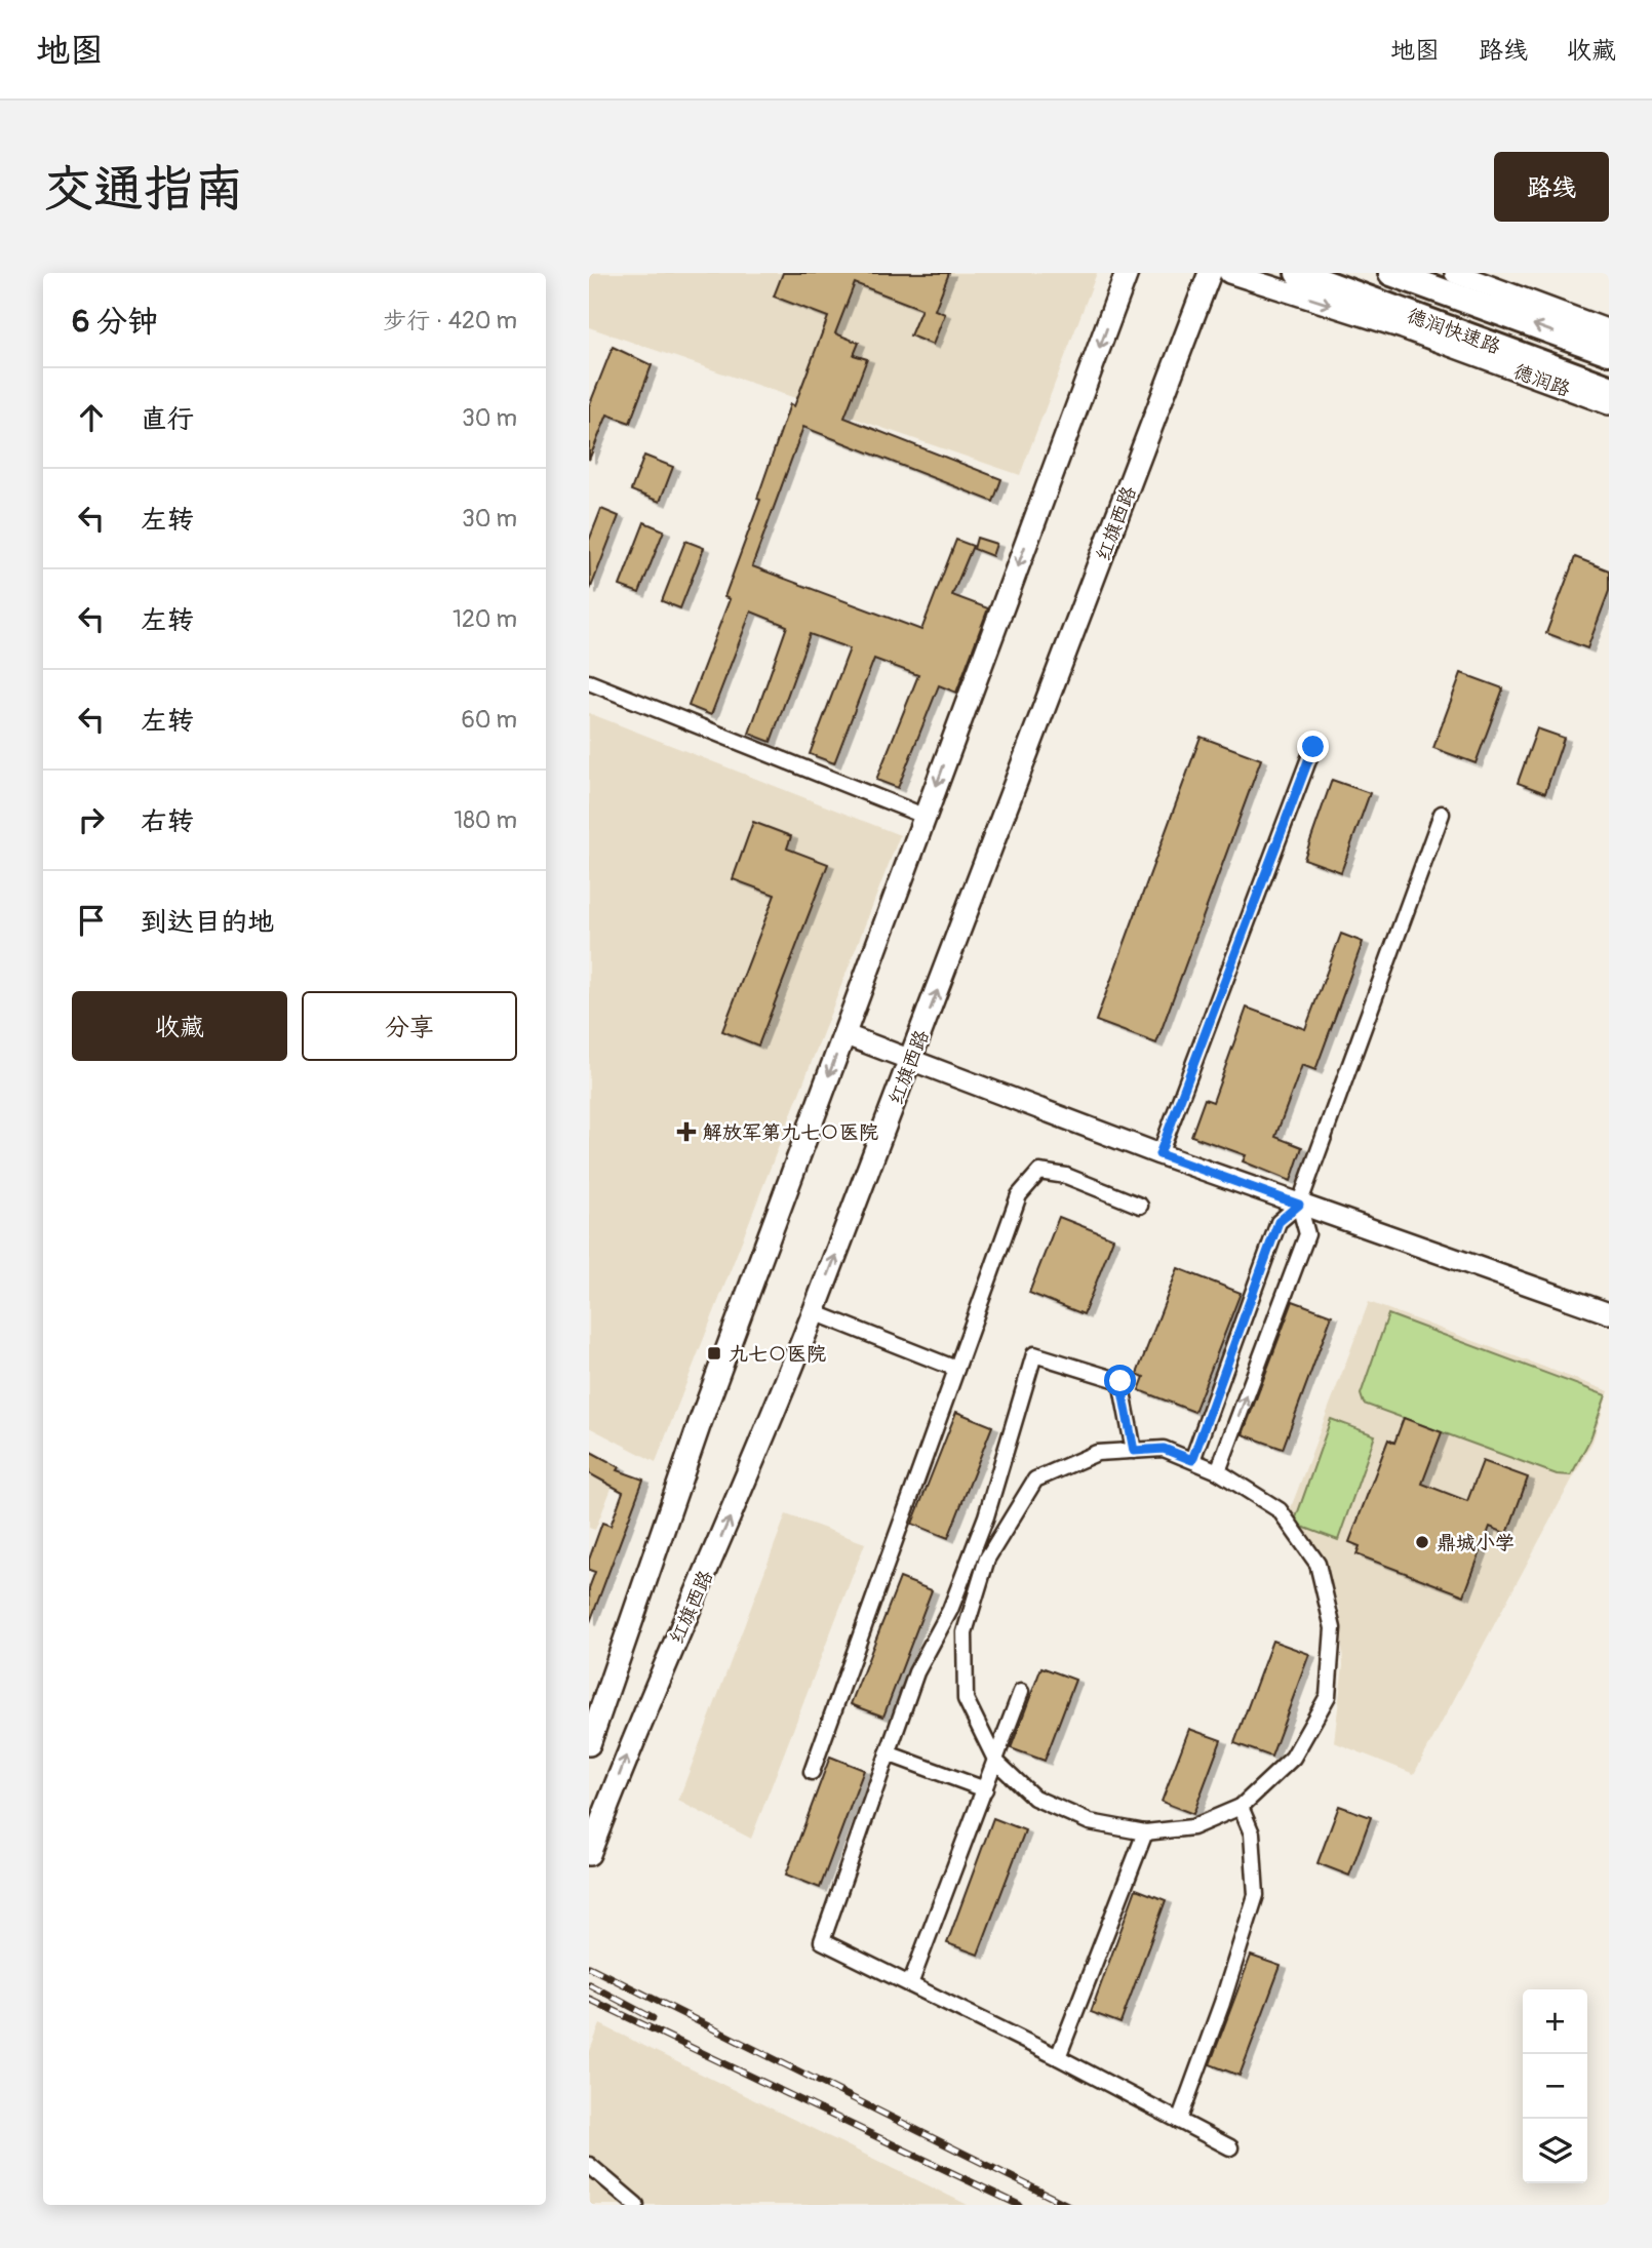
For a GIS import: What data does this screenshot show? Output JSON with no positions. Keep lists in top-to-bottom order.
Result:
{
  "streets": {
    "highway": ["德润快速路"],
    "main road": ["红旗西路"],
    "street": ["德润路"]
  },
  "places": {
    "health": ["解放军第九七〇医院"],
    "transit": ["九七〇医院"],
    "other": ["鼎城小学"]
  },
  "page": {
    "header": "地图",
    "nav": ["地图", "路线", "收藏"],
    "buttons": [
      "路线",
      ["收藏", "分享"]
    ],
    "title": "交通指南",
    "heading": ["6 分钟", "步行 · 420 m"],
    "list": [
      ["直行", "30 m"],
      ["左转", "30 m"],
      ["左转", "120 m"],
      ["左转", "60 m"],
      ["右转", "180 m"],
      "到达目的地"
    ],
    "map_buttons": ["+", "−"]
  }
}
